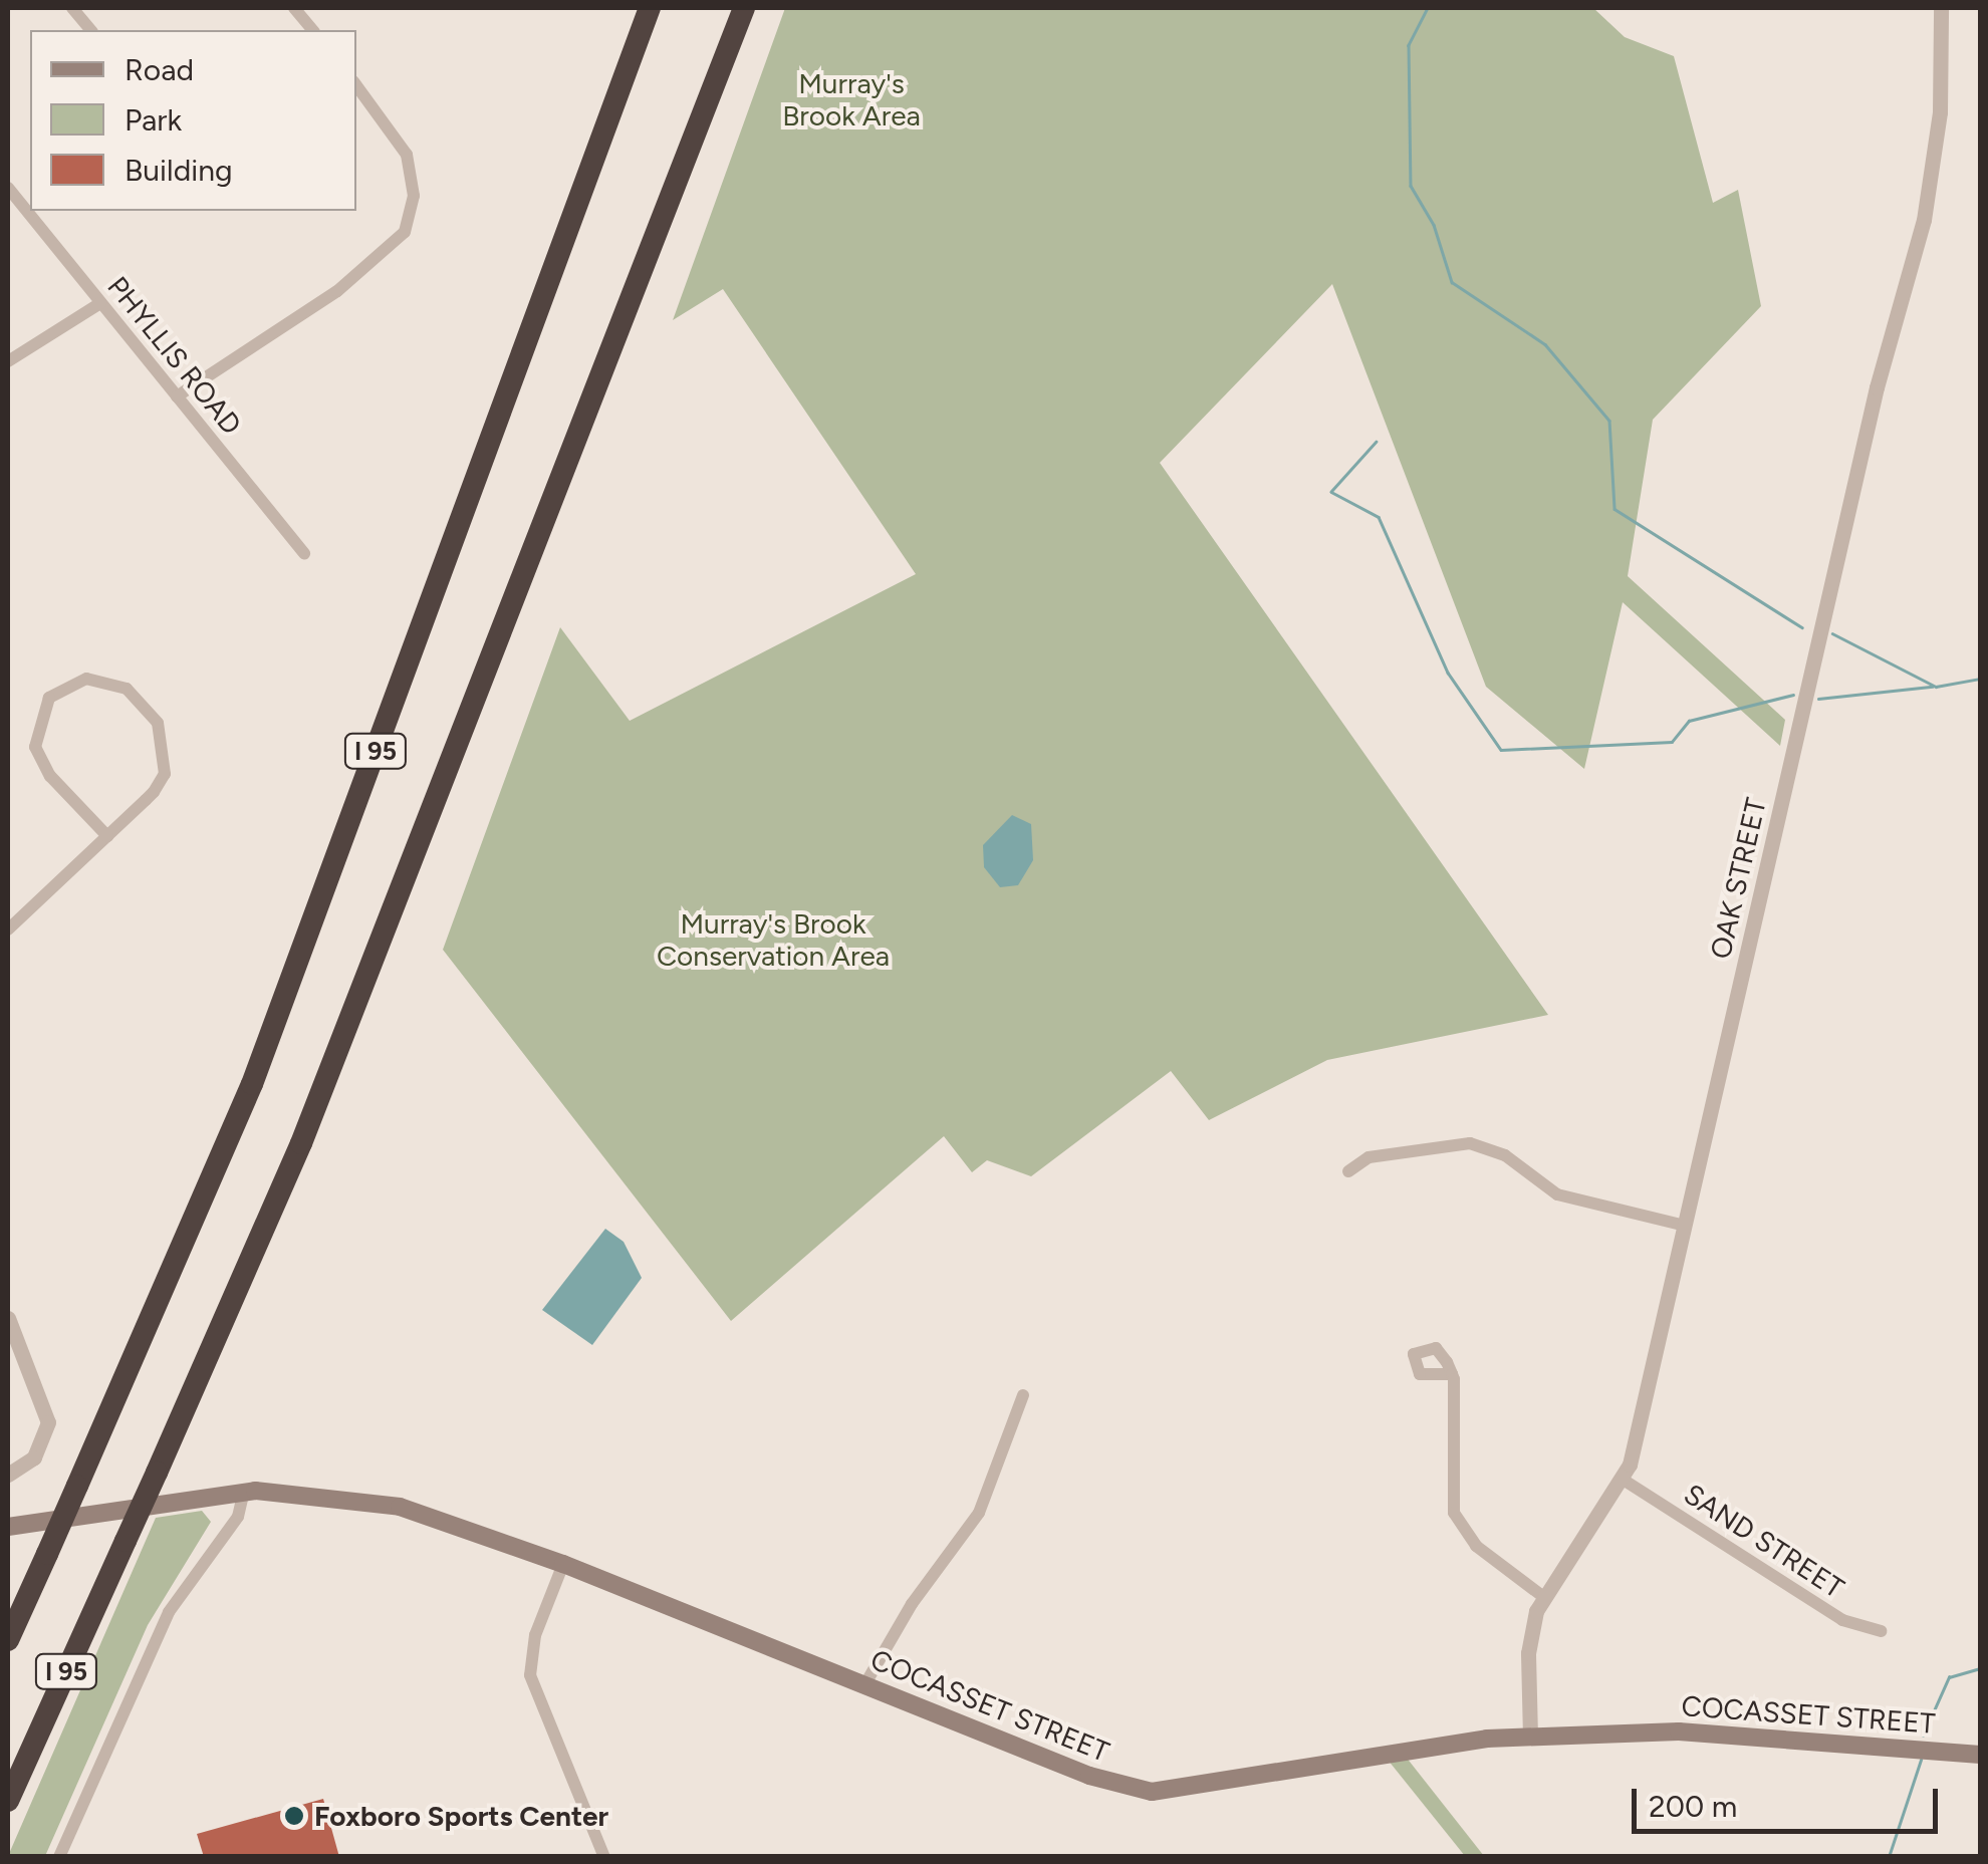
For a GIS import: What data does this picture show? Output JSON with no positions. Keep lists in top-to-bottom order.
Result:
{
  "streets": {
    "highway": ["I 95"],
    "main road": ["COCASSET STREET"],
    "street": ["PHYLLIS ROAD", "OAK STREET", "SAND STREET"]
  },
  "crossings": [
    ["OAK STREET", "SAND STREET"],
    ["OAK STREET", "COCASSET STREET"]
  ],
  "parks": ["Murray's Brook Area", "Murray's Brook Conservation Area"],
  "places": ["Foxboro Sports Center"],
  "legend": ["Road", "Park", "Building"],
  "scale_bar": "200 m"
}
